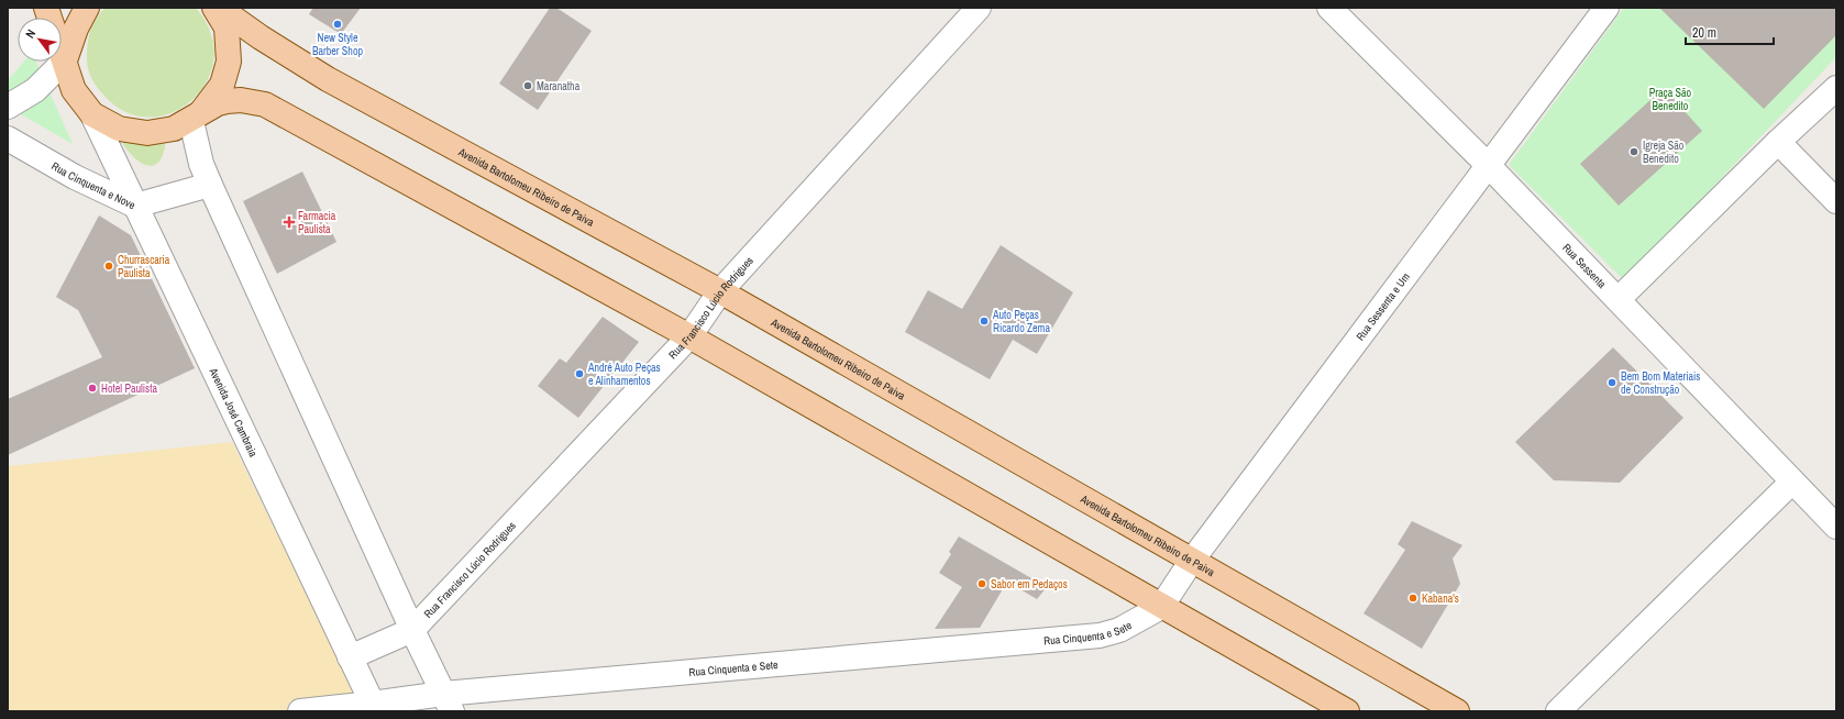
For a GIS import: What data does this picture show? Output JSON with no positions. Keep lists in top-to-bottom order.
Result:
{
  "streets": {
    "main road": ["Avenida Bartolomeu Ribeiro de Paiva"],
    "street": [
      "Rua Cinquenta e Nove",
      "Rua Sessenta",
      "Rua Sessenta e Um",
      "Rua Francisco Lúcio Rodrigues",
      "Avenida José Cambraia",
      "Rua Cinquenta e Sete"
    ]
  },
  "crossings": [
    ["Rua Cinquenta e Nove", "Avenida José Cambraia"],
    ["Avenida Bartolomeu Ribeiro de Paiva", "Rua Sessenta e Um"],
    ["Avenida Bartolomeu Ribeiro de Paiva", "Rua Francisco Lúcio Rodrigues"],
    ["Rua Sessenta", "Rua Sessenta e Um"],
    ["Rua Sessenta e Um", "Rua Cinquenta e Sete"],
    ["Rua Francisco Lúcio Rodrigues", "Avenida José Cambraia"],
    ["Avenida José Cambraia", "Rua Cinquenta e Sete"]
  ],
  "parks": ["Praça São Benedito"],
  "places": {
    "other": [
      "New Style Barber Shop",
      "Maranatha",
      "Igreja São Benedito",
      "Churrascaria Paulista",
      "Auto Peças Ricardo Zema",
      "André Auto Peças e Alinhamentos",
      "Bem Bom Materiais de Construção",
      "Hotel Paulista",
      "Sabor em Pedaços",
      "Kabana's"
    ],
    "health": ["Farmacia Paulista"]
  },
  "scale_bar": "20 m",
  "north": "top left"
}
